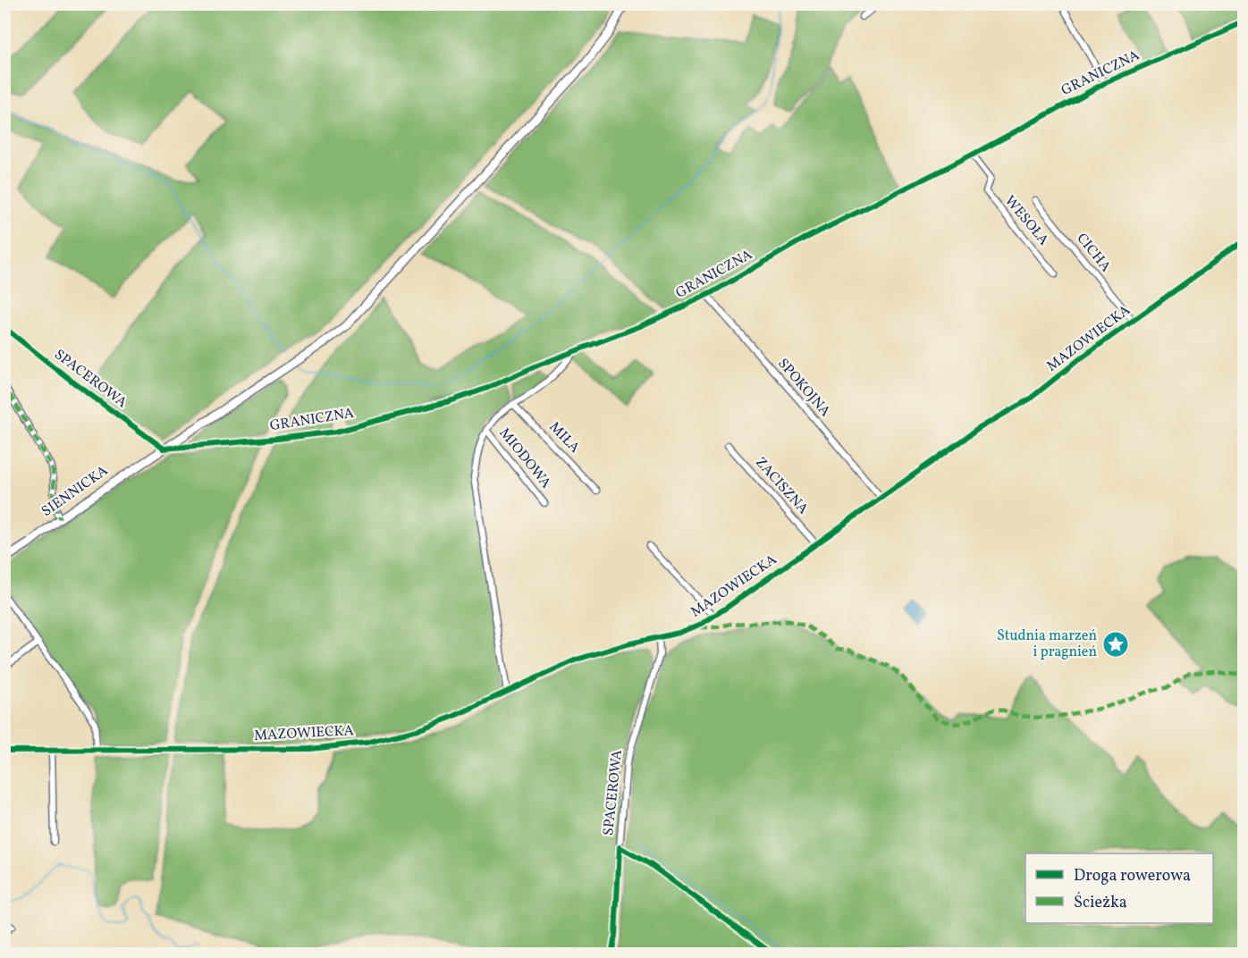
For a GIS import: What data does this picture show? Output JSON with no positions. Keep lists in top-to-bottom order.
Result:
{
  "streets": {
    "main road": ["SIENNICKA"],
    "street": [
      "GRANICZNA",
      "WESOŁA",
      "CICHA",
      "MAZOWIECKA",
      "SPACEROWA",
      "SPOKOJNA",
      "MIŁA",
      "MIODOWA",
      "ZACISZNA"
    ]
  },
  "crossings": [
    ["GRANICZNA", "WESOŁA"],
    ["GRANICZNA", "SPACEROWA"],
    ["GRANICZNA", "SPOKOJNA"],
    ["GRANICZNA", "SIENNICKA"],
    ["CICHA", "MAZOWIECKA"],
    ["MAZOWIECKA", "SPACEROWA"],
    ["MAZOWIECKA", "SPOKOJNA"],
    ["MAZOWIECKA", "ZACISZNA"],
    ["SPACEROWA", "SIENNICKA"]
  ],
  "places": {
    "place": ["Studnia marzeń i pragnień"]
  },
  "legend": ["Droga rowerowa", "Ścieżka"]
}
